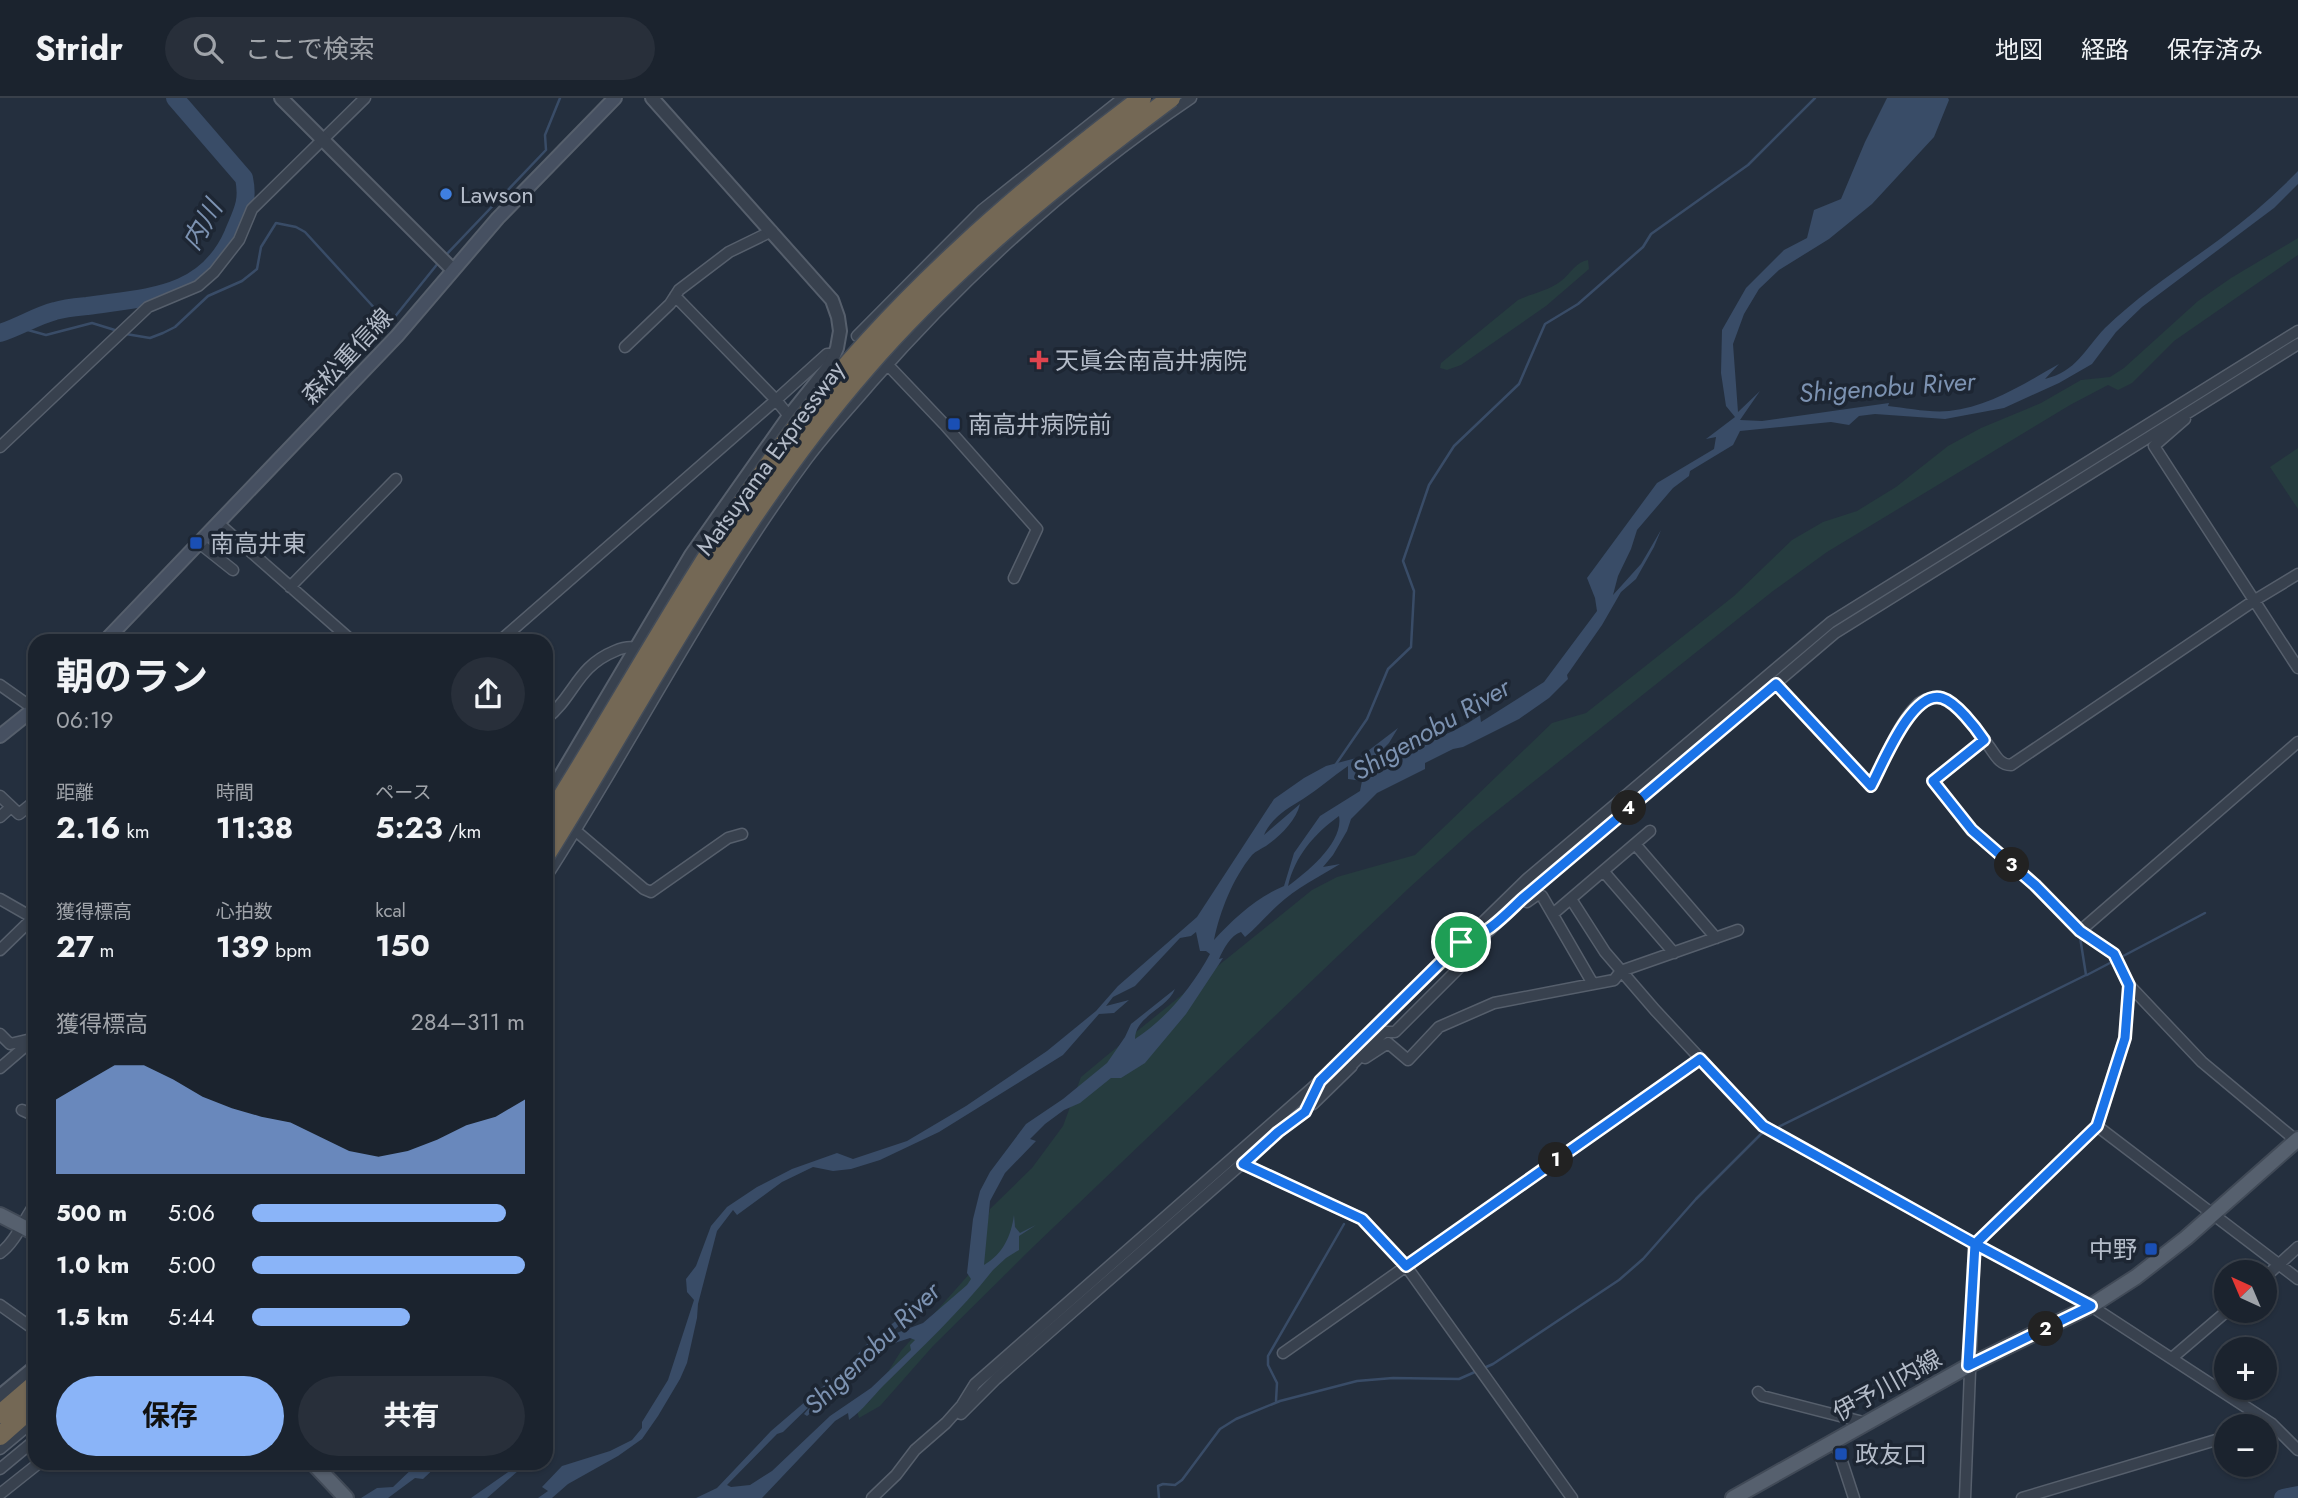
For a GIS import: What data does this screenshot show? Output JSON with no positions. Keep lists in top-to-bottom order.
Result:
{
  "streets": {
    "highway": ["Matsuyama Expressway"],
    "main road": ["森松重信線", "伊予川内線"]
  },
  "water": ["内川", "Shigenobu River"],
  "places": {
    "other": ["Lawson"],
    "health": ["天眞会南高井病院"],
    "transit": [
      "南高井病院前",
      "南高井東",
      "中野",
      "政友口"
    ]
  },
  "north": "top left",
  "page": {
    "header": "Stridr",
    "search": "ここで検索",
    "nav": ["地図", "経路", "保存済み"],
    "heading": ["朝のラン", "06:19"],
    "stats": [
      ["距離", "2.16 km"],
      ["時間", "11:38"],
      ["ペース", "5:23 /km"],
      ["獲得標高", "27 m"],
      ["心拍数", "139 bpm"],
      ["kcal", "150"]
    ],
    "pins": [
      "4",
      "3",
      "1",
      "2"
    ],
    "chart": ["獲得標高", "284–311 m"],
    "list": [
      {
        "name": "500 m",
        "note": "5:06"
      },
      {
        "name": "1.0 km",
        "note": "5:00"
      },
      {
        "name": "1.5 km",
        "note": "5:44"
      }
    ],
    "map_buttons": ["+", "−"],
    "buttons": ["保存", "共有"]
  }
}
